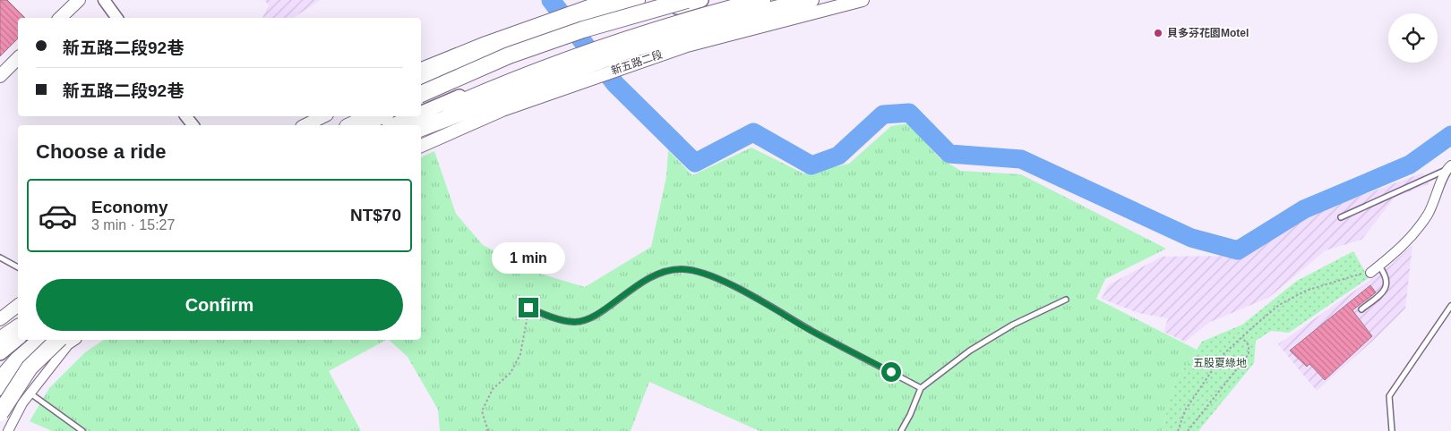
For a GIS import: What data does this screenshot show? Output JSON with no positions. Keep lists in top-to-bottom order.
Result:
{
  "streets": {
    "main road": ["新五路二段"]
  },
  "parks": ["五股夏綠地"],
  "places": ["貝多芬花園Motel"],
  "page": {
    "banner": ["新五路二段92巷", "新五路二段92巷"],
    "heading": "Choose a ride",
    "list": [
      {
        "name": "Economy",
        "note": "3 min · 15:27",
        "value": "NT$70"
      }
    ],
    "bubble": "1 min",
    "buttons": "Confirm"
  }
}
